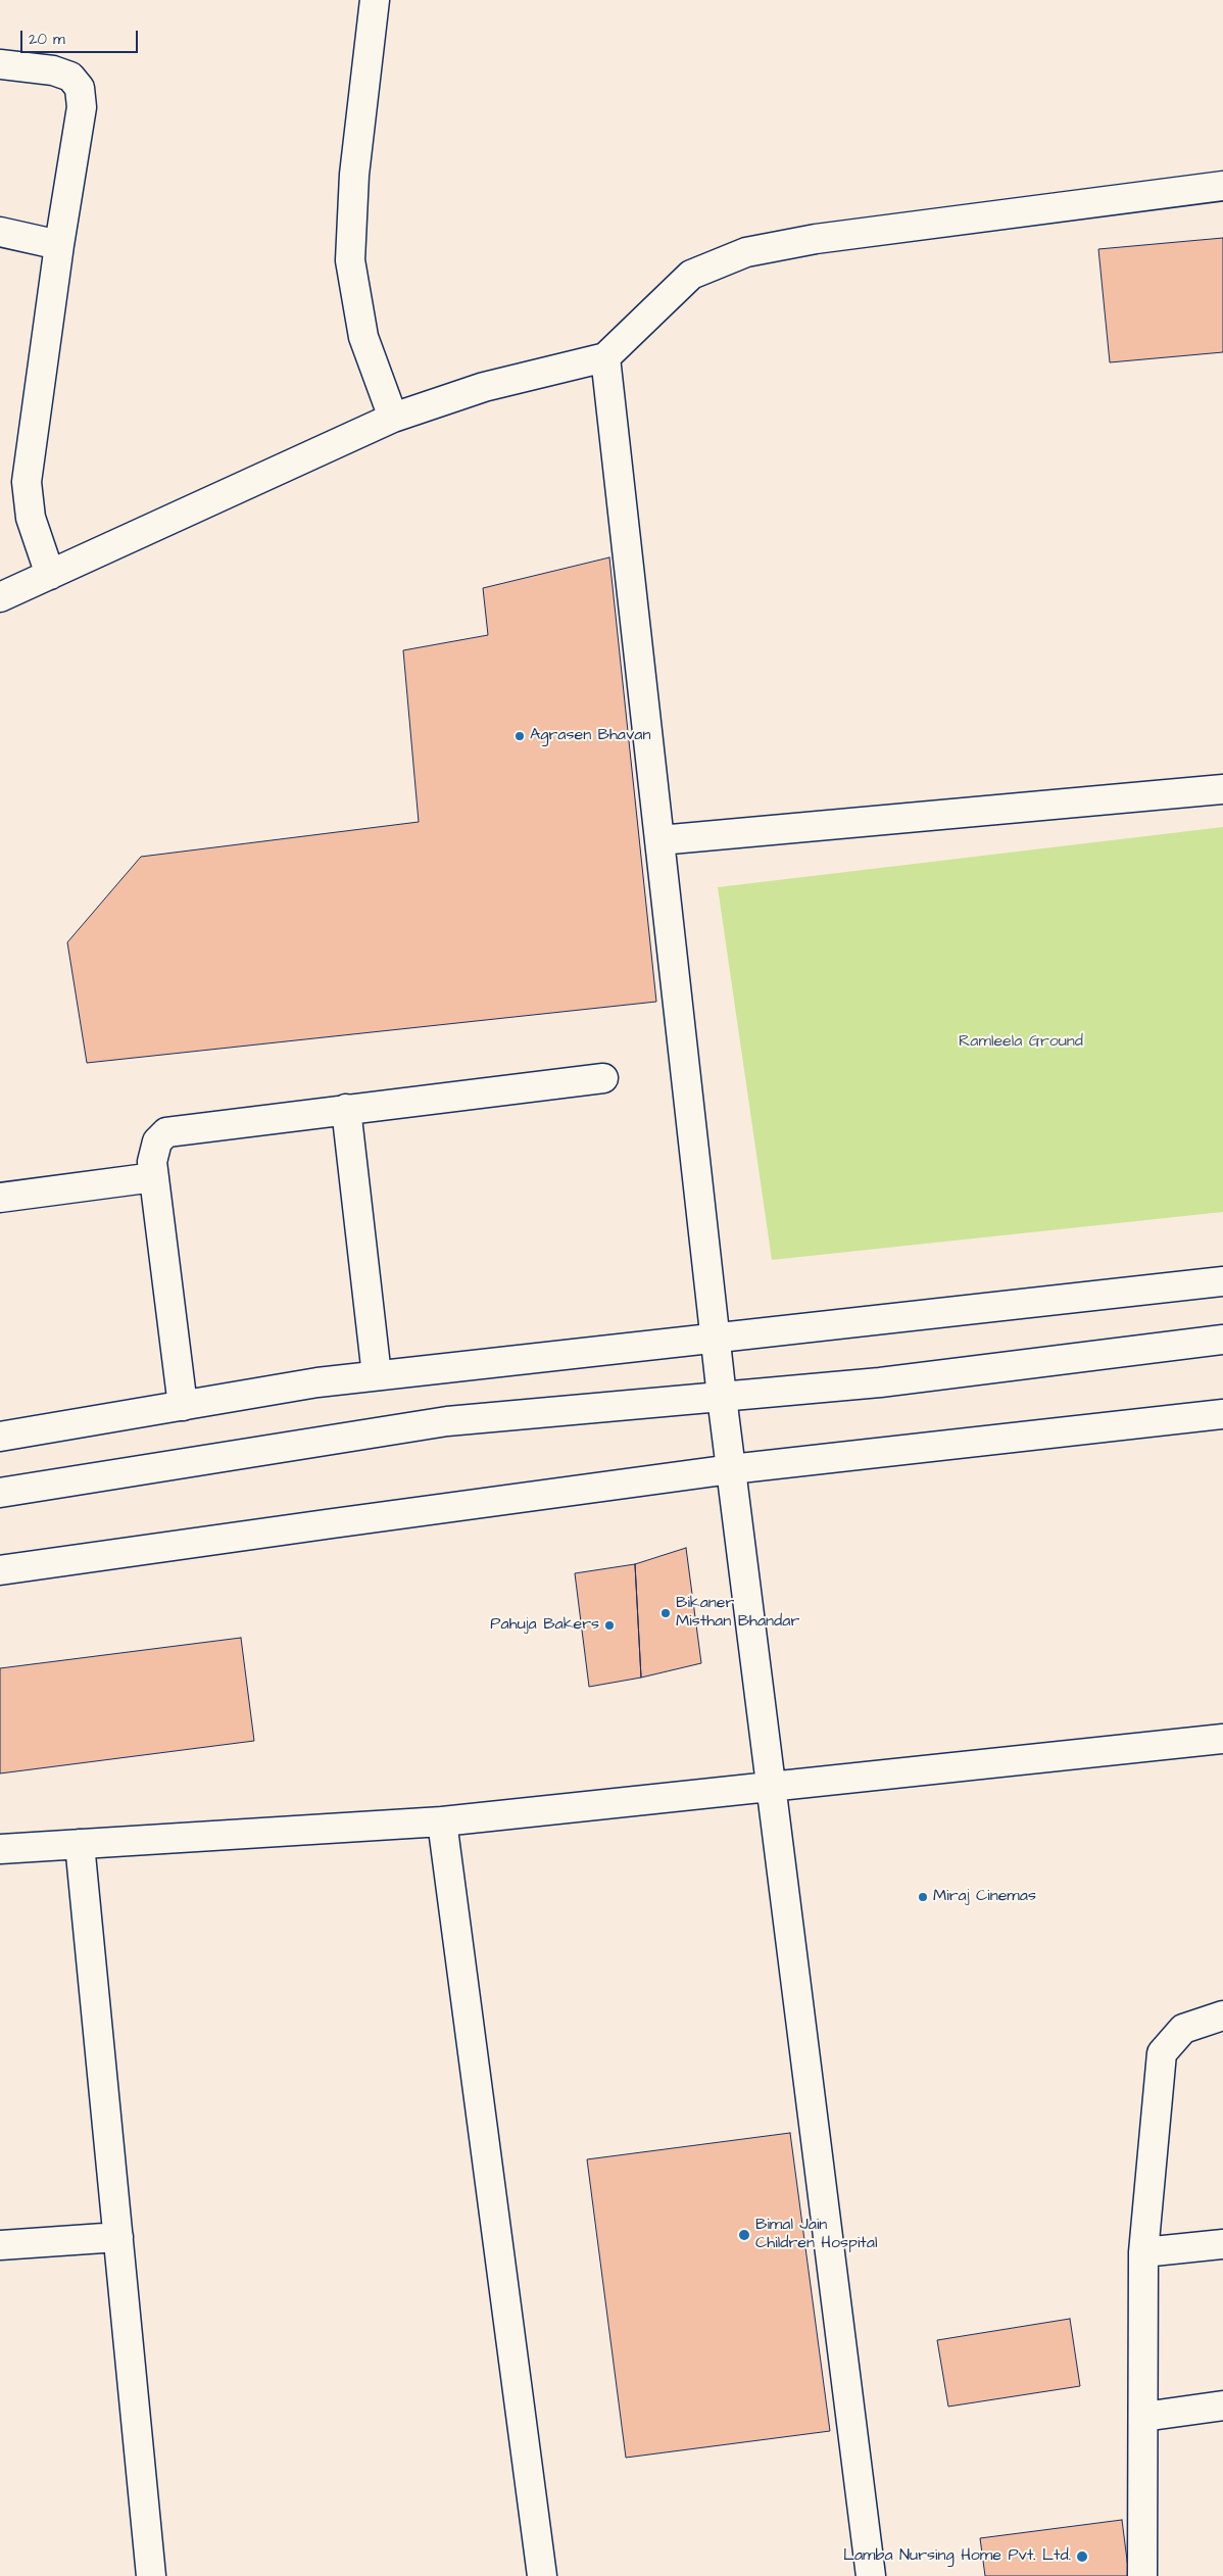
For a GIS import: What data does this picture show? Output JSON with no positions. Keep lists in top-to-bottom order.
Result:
{
  "parks": ["Ramleela Ground"],
  "places": [
    "Agrasen Bhavan",
    "Bikaner Misthan Bhandar",
    "Pahuja Bakers",
    "Miraj Cinemas",
    "Bimal Jain Children Hospital",
    "Lamba Nursing Home Pvt. Ltd."
  ],
  "scale_bar": "20 m"
}
